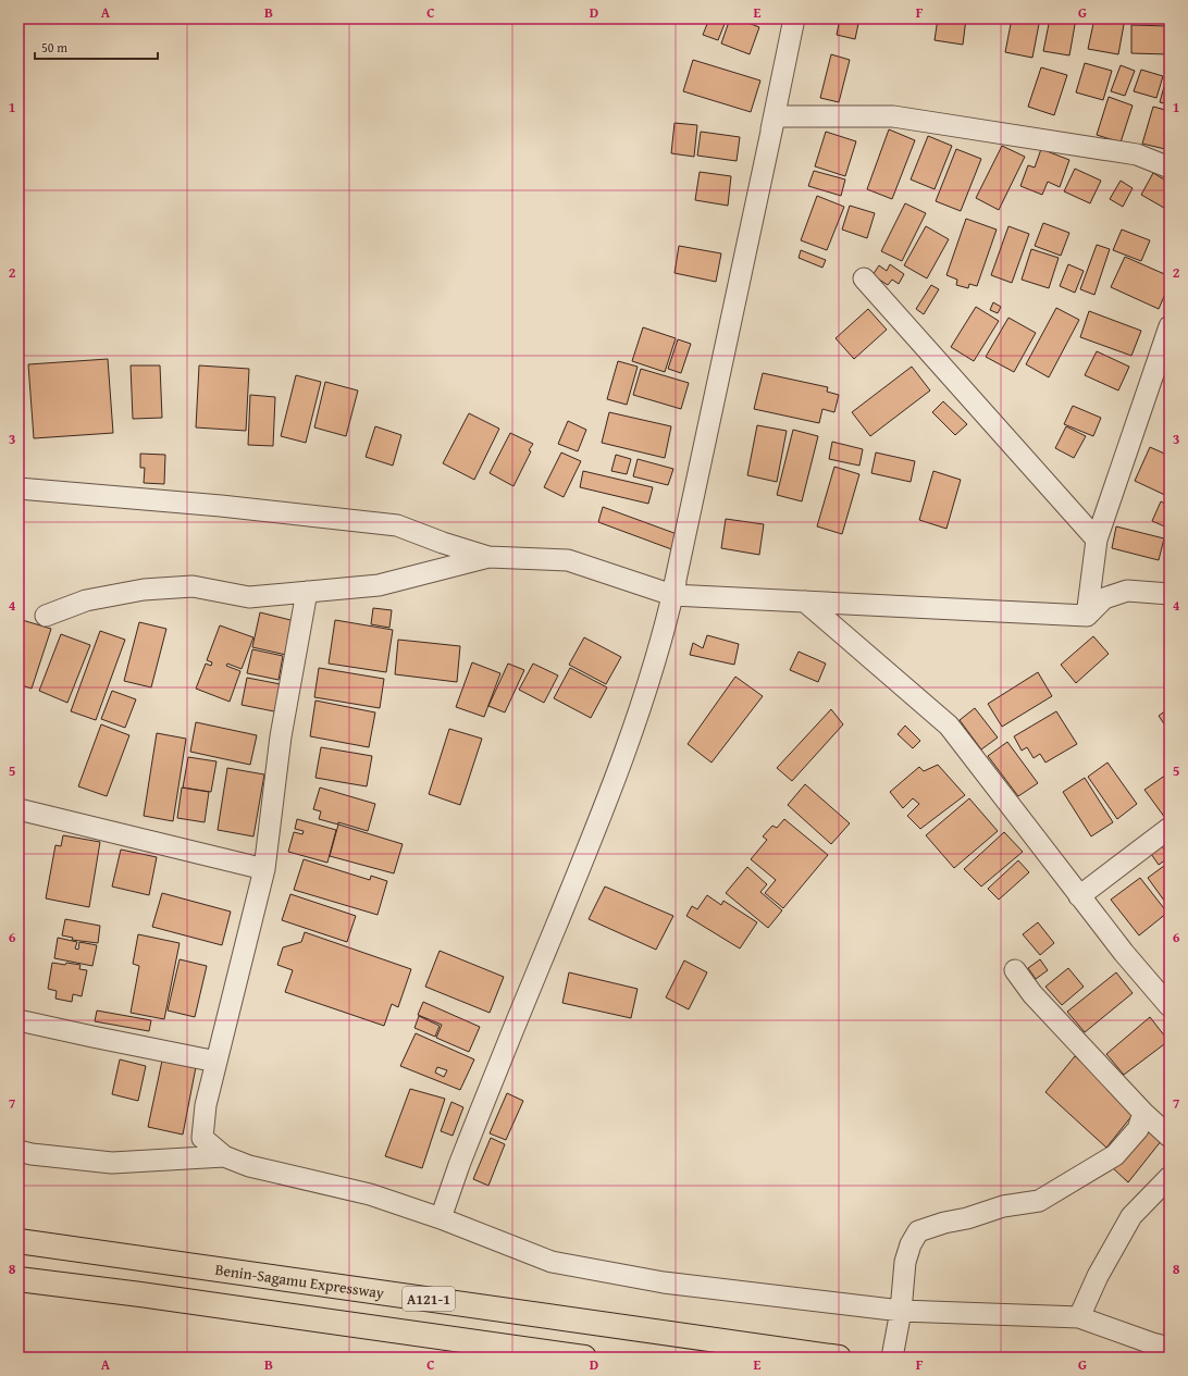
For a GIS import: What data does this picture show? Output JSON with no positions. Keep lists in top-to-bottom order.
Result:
{
  "streets": {
    "highway": ["Benin-Sagamu Expressway", "A121-1"]
  },
  "scale_bar": "50 m",
  "grid": {
    "columns": [
      "A",
      "B",
      "C",
      "D",
      "E",
      "F",
      "G"
    ],
    "rows": [
      "1",
      "2",
      "3",
      "4",
      "5",
      "6",
      "7",
      "8"
    ]
  }
}
